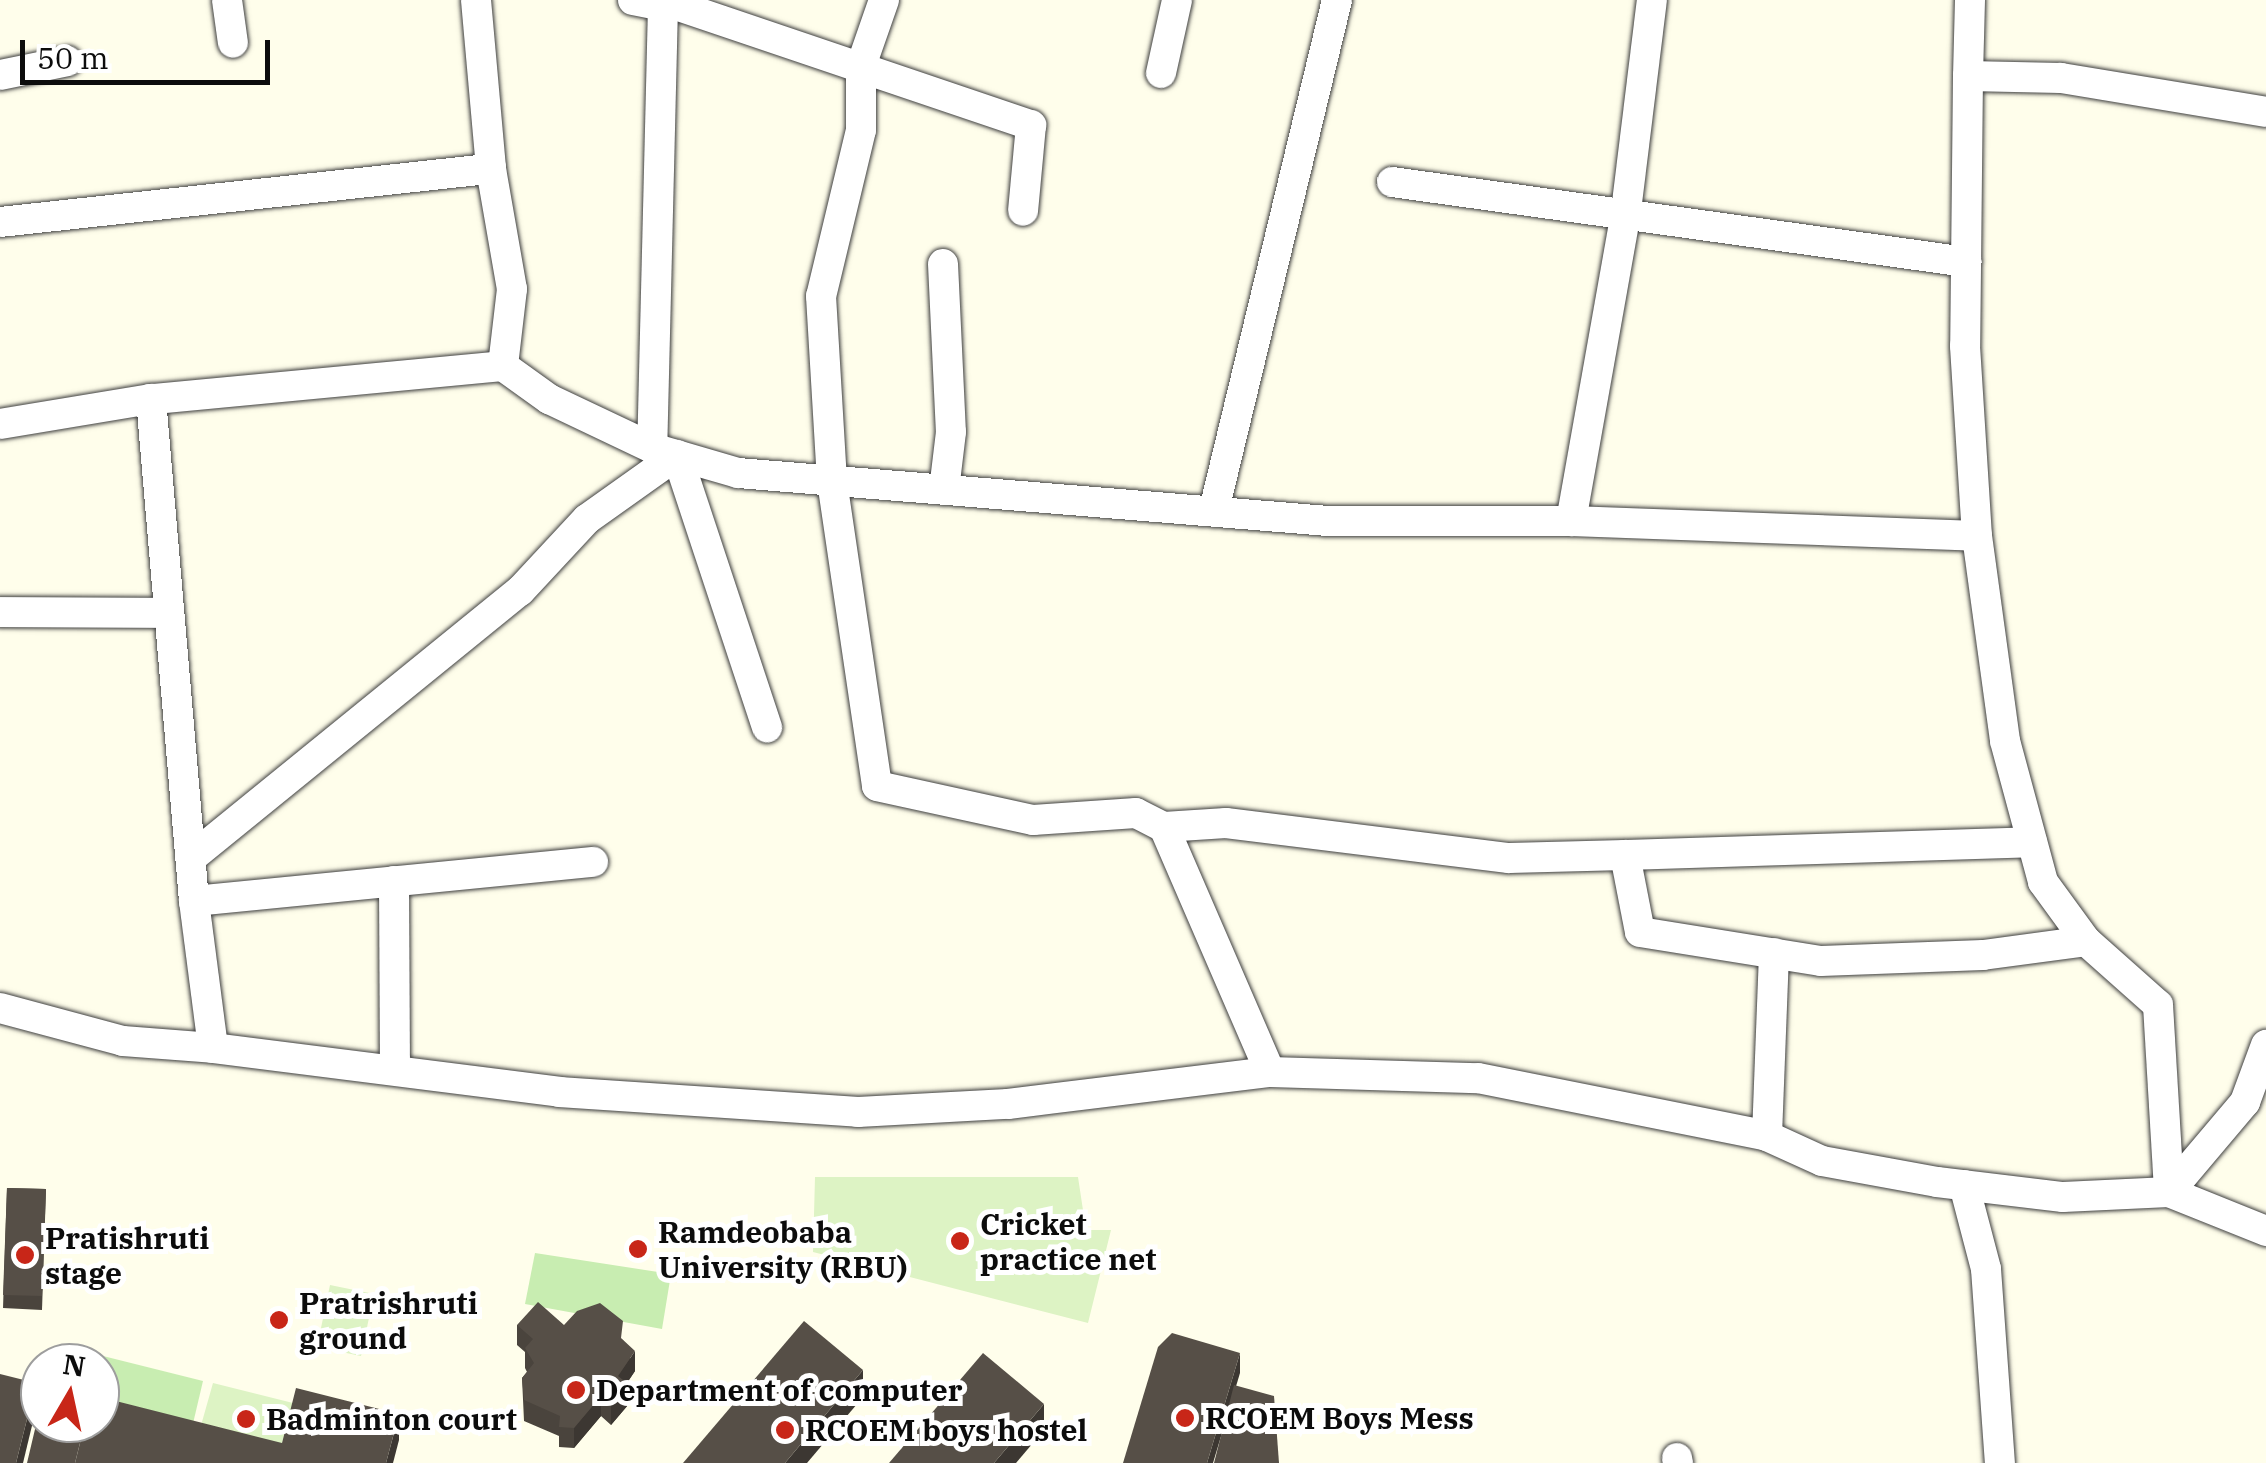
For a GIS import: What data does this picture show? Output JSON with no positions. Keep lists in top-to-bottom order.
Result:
{
  "places": [
    "Cricket practice net",
    "Ramdeobaba University (RBU)",
    "Pratishruti stage",
    "Pratrishruti ground",
    "Department of computer",
    "RCOEM Boys Mess",
    "Badminton court",
    "RCOEM boys hostel"
  ],
  "scale_bar": "50 m",
  "north": "top"
}
